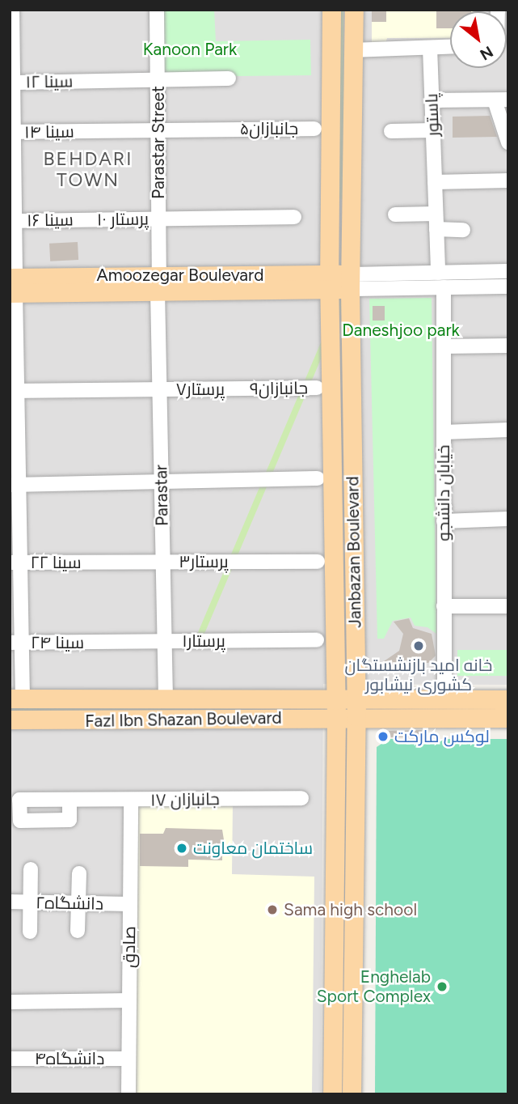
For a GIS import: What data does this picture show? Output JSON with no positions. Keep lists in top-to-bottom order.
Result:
{
  "streets": {
    "main road": ["Amoozegar Boulevard", "Janbazan Boulevard", "Fazl Ibn Shazan Boulevard"],
    "street": [
      "سینا ۱۲",
      "پاستور",
      "جانبازان۵",
      "سینا ۱۴",
      "Parastar Street",
      "پرستار ۱۰",
      "سینا ۱۶",
      "جانبازان۹",
      "پرستار۷",
      "خیابان دانشجو",
      "Parastar",
      "پرستار۳",
      "سینا ۲۲",
      "پرستار۱",
      "سینا ۲۴",
      "جانبازان ۱۷",
      "دانشگاه۲",
      "صادق",
      "دانشگاه۴"
    ]
  },
  "crossings": [
    ["سینا ۱۲", "Parastar Street"],
    ["جانبازان۵", "سینا ۱۴"],
    ["جانبازان۵", "Parastar Street"],
    ["سینا ۱۴", "Parastar Street"],
    ["Parastar Street", "پرستار ۱۰"],
    ["Parastar Street", "Amoozegar Boulevard"],
    ["Parastar Street", "Parastar"],
    ["پرستار ۱۰", "سینا ۱۶"],
    ["Amoozegar Boulevard", "Parastar"],
    ["Amoozegar Boulevard", "Janbazan Boulevard"],
    ["جانبازان۹", "پرستار۷"],
    ["پرستار۷", "Parastar"],
    ["Parastar", "پرستار۳"],
    ["Parastar", "پرستار۱"],
    ["Parastar", "Fazl Ibn Shazan Boulevard"],
    ["Janbazan Boulevard", "Fazl Ibn Shazan Boulevard"],
    ["پرستار۳", "سینا ۲۲"],
    ["پرستار۱", "سینا ۲۴"],
    ["جانبازان ۱۷", "صادق"],
    ["دانشگاه۲", "صادق"],
    ["صادق", "دانشگاه۴"]
  ],
  "districts": ["BEHDARI TOWN"],
  "parks": ["Kanoon Park", "Daneshjoo park"],
  "places": [
    "خانه امید بازنشستگان کشوری نیشابور",
    "لوکس مارکت",
    "ساختمان معاونت",
    "Sama high school",
    "Enghelab Sport Complex"
  ],
  "north": "bottom right"
}
